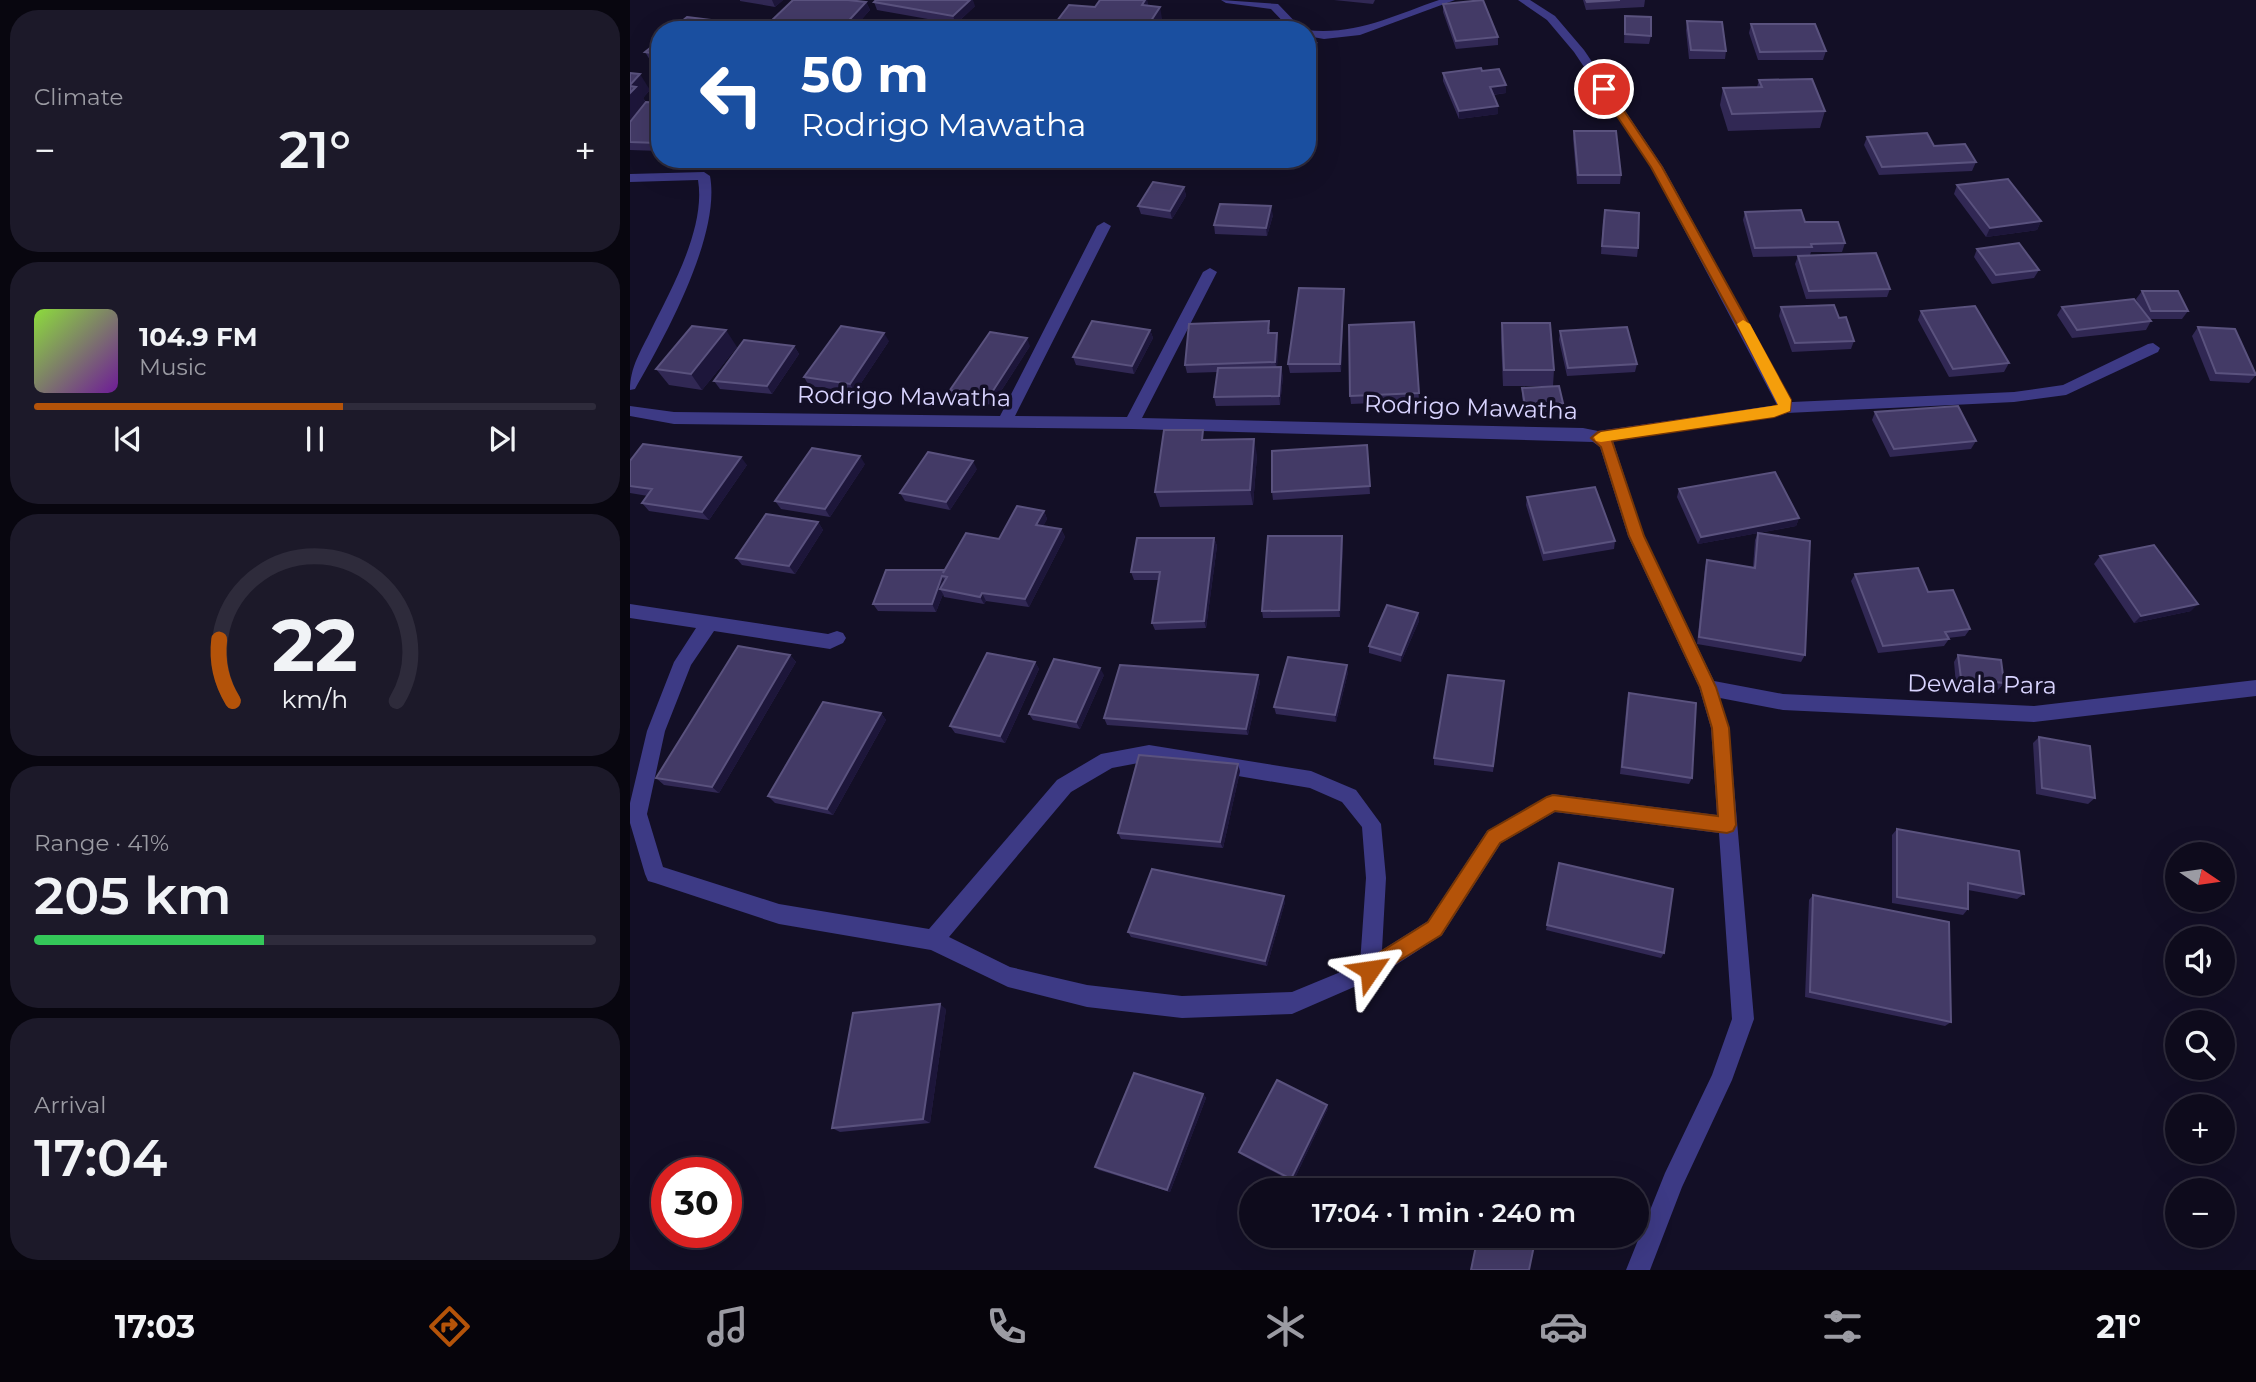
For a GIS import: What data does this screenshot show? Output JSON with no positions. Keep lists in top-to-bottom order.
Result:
{
  "streets": {
    "street": ["Rodrigo Mawatha", "Dewala Para"]
  },
  "crossings": [
    ["Rodrigo Mawatha", "Dewala Para"]
  ],
  "north": "right",
  "page": {
    "tile": [
      "Climate",
      ["Range · 41%", "205 km"],
      ["Arrival", "17:04"]
    ],
    "turn": ["50 m", "Rodrigo Mawatha"],
    "heat": ["−", "21°", "+"],
    "song": ["104.9 FM", "Music"],
    "map_buttons": ["+", "−"],
    "limit": "30",
    "trip": "17:04 · 1 min · 240 m",
    "tabs": ["17:03", "21°"],
    "gauge": ["22", "km/h"]
  }
}
